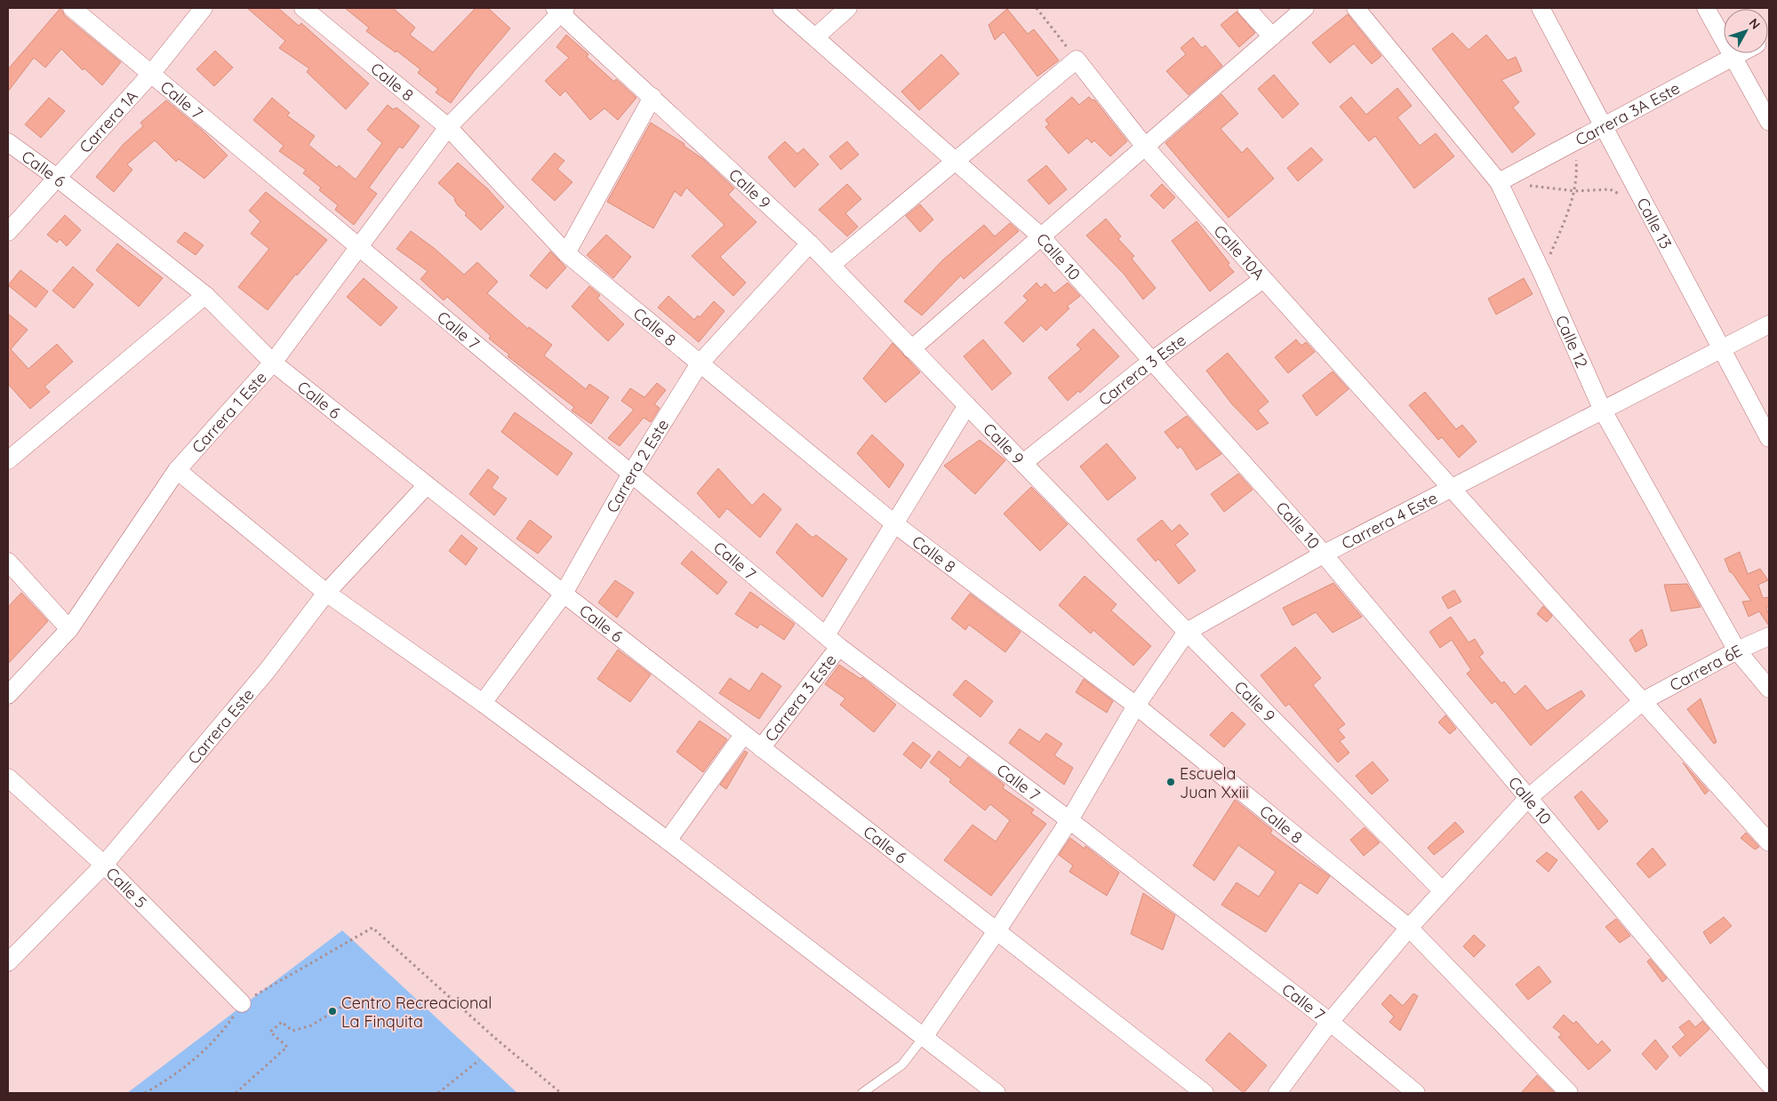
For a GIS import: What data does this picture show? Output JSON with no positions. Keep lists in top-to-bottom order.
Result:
{
  "streets": {
    "street": [
      "Calle 8",
      "Calle 7",
      "Carrera 3A Este",
      "Carrera 1A",
      "Calle 6",
      "Calle 9",
      "Calle 13",
      "Calle 10A",
      "Calle 10",
      "Calle 12",
      "Carrera 3 Este",
      "Carrera 1 Este",
      "Carrera 2 Este",
      "Carrera 4 Este",
      "Carrera 6E",
      "Carrera Este",
      "Calle 5"
    ]
  },
  "crossings": [
    ["Calle 8", "Carrera 3 Este"],
    ["Calle 8", "Carrera 1 Este"],
    ["Calle 8", "Carrera 2 Este"],
    ["Calle 8", "Carrera 4 Este"],
    ["Calle 8", "Carrera 6E"],
    ["Calle 7", "Carrera 1A"],
    ["Calle 7", "Carrera 3 Este"],
    ["Calle 7", "Carrera 1 Este"],
    ["Calle 7", "Carrera 2 Este"],
    ["Calle 7", "Carrera 4 Este"],
    ["Calle 7", "Carrera 6E"],
    ["Carrera 3A Este", "Calle 13"],
    ["Carrera 3A Este", "Calle 12"],
    ["Carrera 1A", "Calle 6"],
    ["Calle 6", "Carrera 3 Este"],
    ["Calle 6", "Carrera 1 Este"],
    ["Calle 6", "Carrera 2 Este"],
    ["Calle 6", "Carrera 4 Este"],
    ["Calle 6", "Carrera Este"],
    ["Calle 9", "Carrera 3 Este"],
    ["Calle 9", "Carrera 1 Este"],
    ["Calle 9", "Carrera 2 Este"],
    ["Calle 9", "Carrera 4 Este"],
    ["Calle 9", "Carrera 6E"],
    ["Calle 13", "Carrera 4 Este"],
    ["Calle 10A", "Carrera 3 Este"],
    ["Calle 10A", "Carrera 4 Este"],
    ["Calle 10A", "Carrera 6E"],
    ["Calle 10", "Carrera 3 Este"],
    ["Calle 10", "Carrera 4 Este"],
    ["Calle 10", "Carrera 6E"],
    ["Calle 12", "Carrera 4 Este"],
    ["Calle 12", "Carrera 6E"],
    ["Carrera Este", "Calle 5"]
  ],
  "places": ["Escuela Juan Xxiii", "Centro Recreacional La Finquita"],
  "north": "top right"
}
